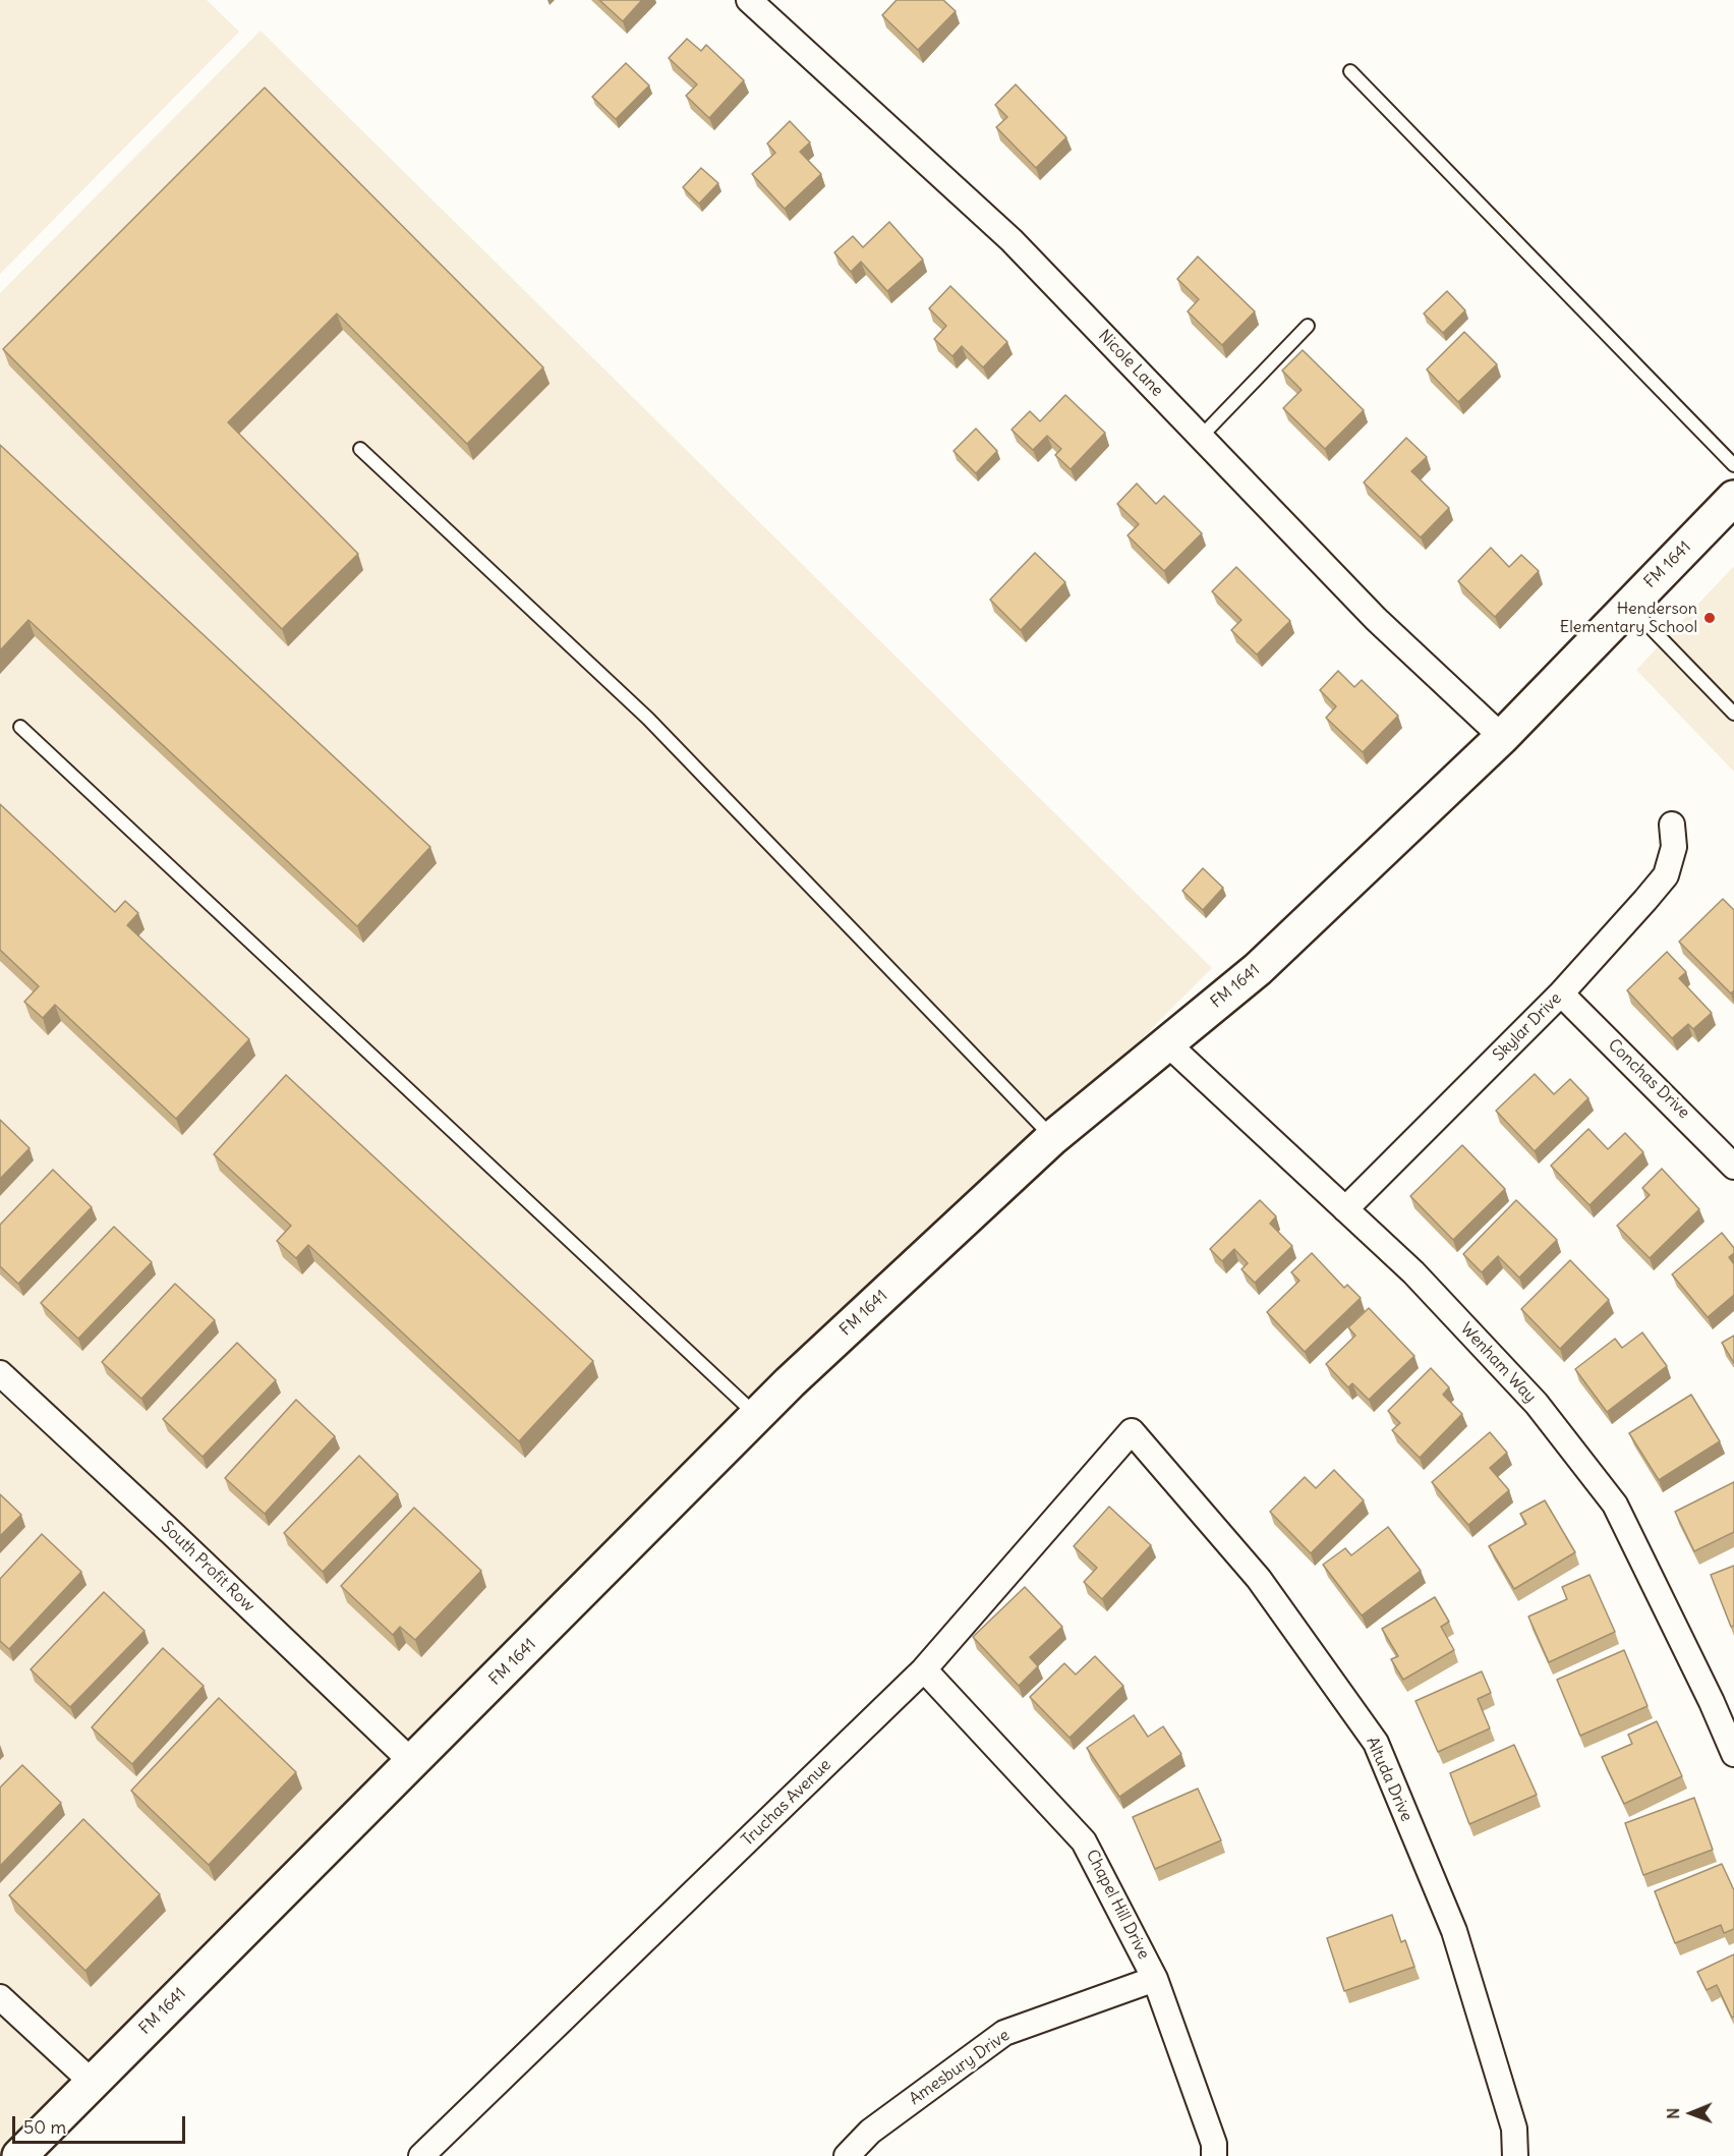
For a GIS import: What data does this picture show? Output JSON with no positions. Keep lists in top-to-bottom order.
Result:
{
  "streets": {
    "main road": ["FM 1641"],
    "street": [
      "Nicole Lane",
      "Skylar Drive",
      "Conchas Drive",
      "Wenham Way",
      "South Profit Row",
      "Altuda Drive",
      "Truchas Avenue",
      "Chapel Hill Drive",
      "Amesbury Drive"
    ]
  },
  "crossings": [
    ["Nicole Lane", "FM 1641"],
    ["FM 1641", "Wenham Way"],
    ["FM 1641", "South Profit Row"],
    ["Skylar Drive", "Conchas Drive"],
    ["Skylar Drive", "Wenham Way"],
    ["Altuda Drive", "Truchas Avenue"],
    ["Truchas Avenue", "Chapel Hill Drive"],
    ["Chapel Hill Drive", "Amesbury Drive"]
  ],
  "places": ["Henderson Elementary School"],
  "scale_bar": "50 m",
  "north": "left"
}
